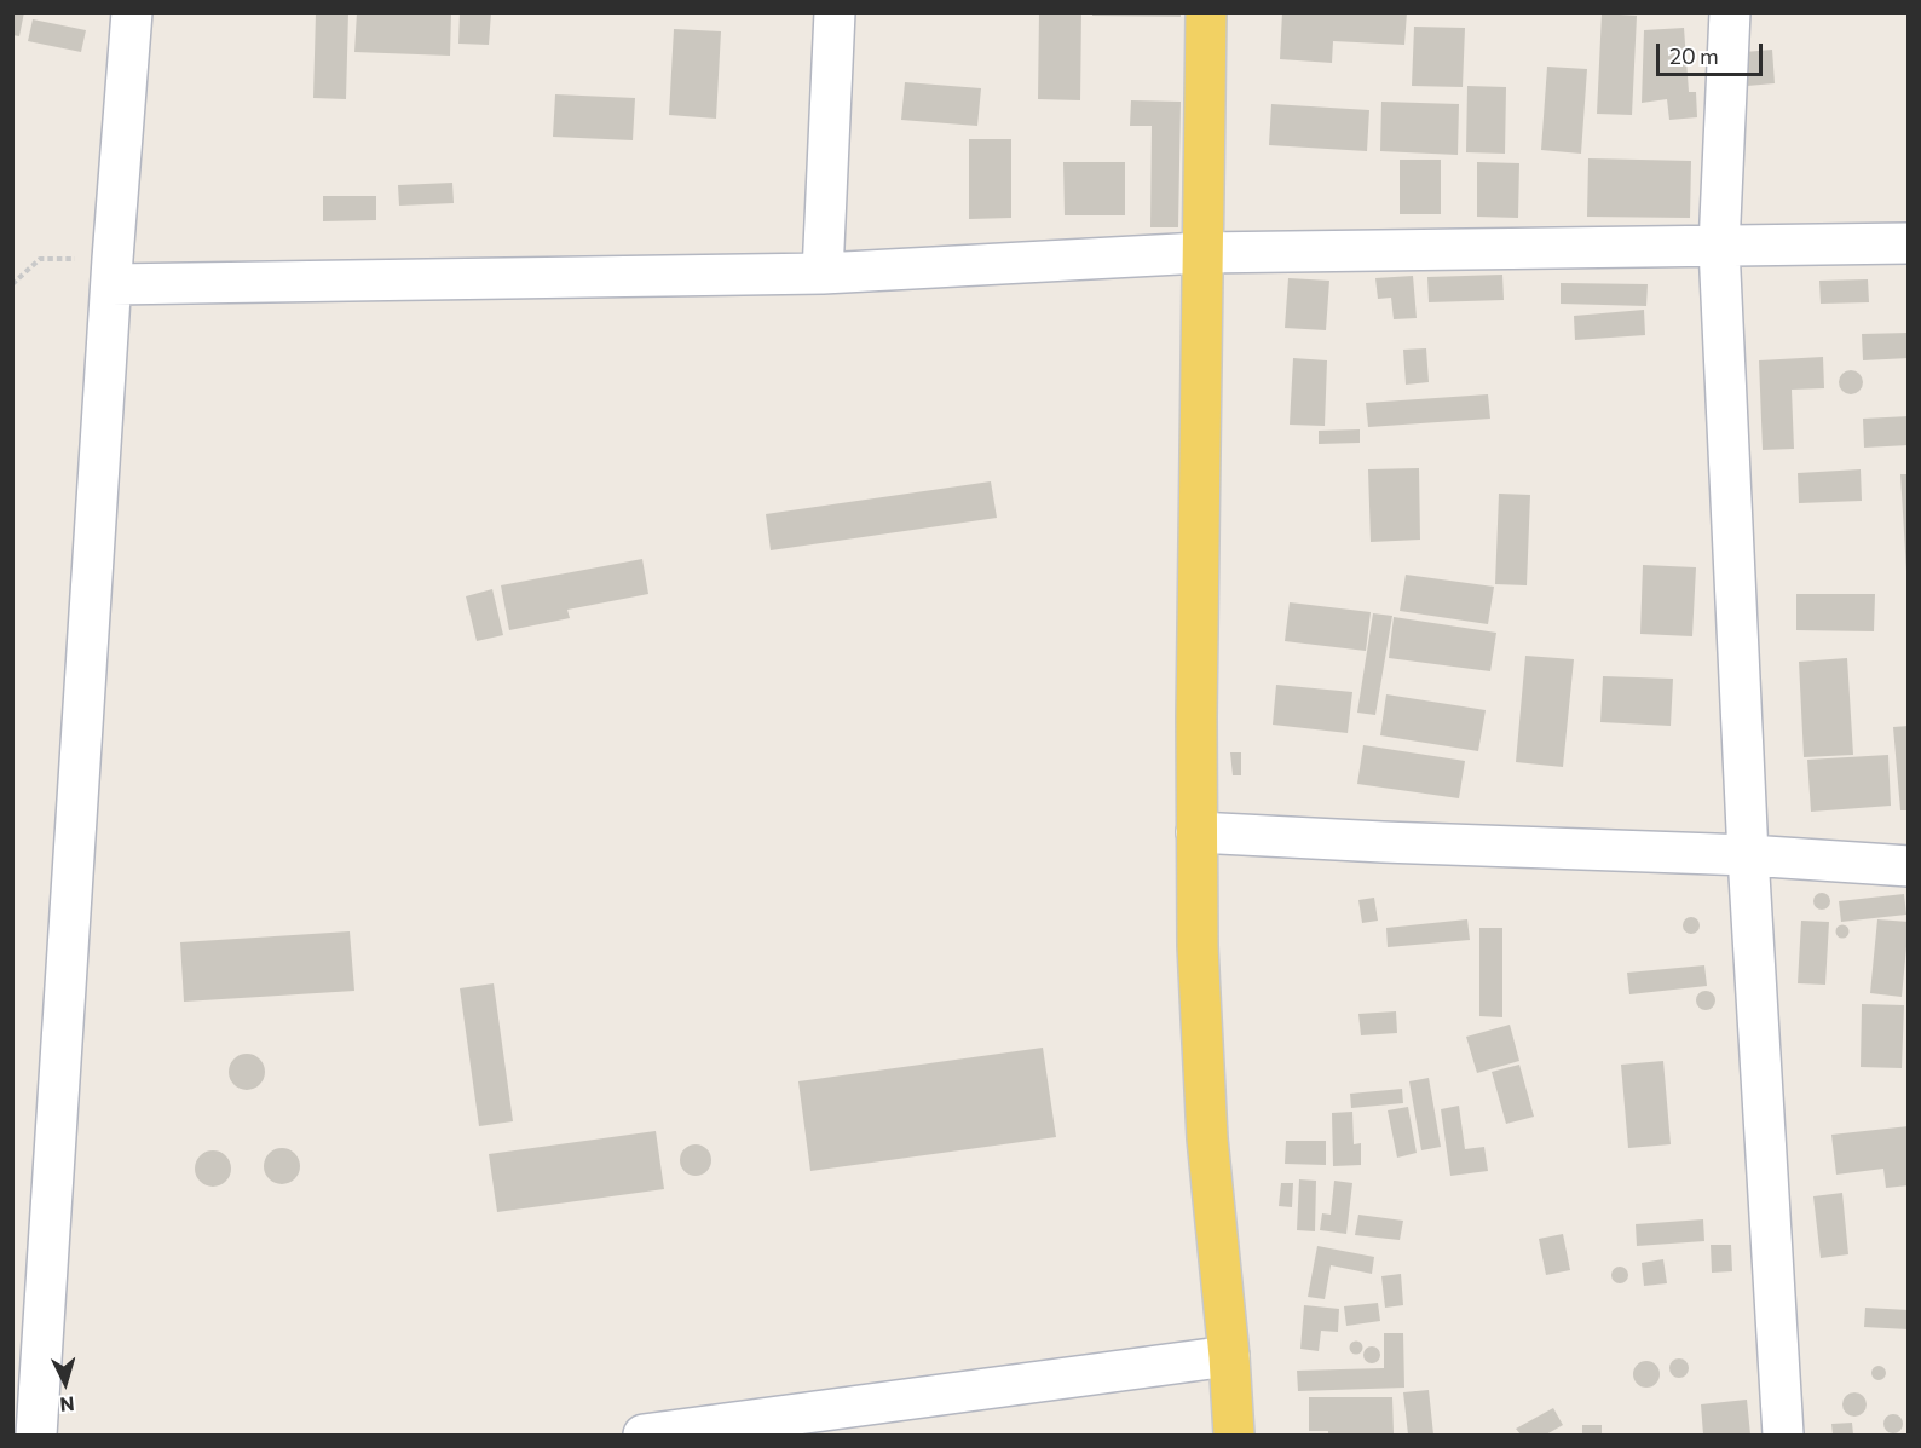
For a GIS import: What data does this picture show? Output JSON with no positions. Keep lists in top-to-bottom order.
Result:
{
  "scale_bar": "20 m",
  "north": "bottom"
}
